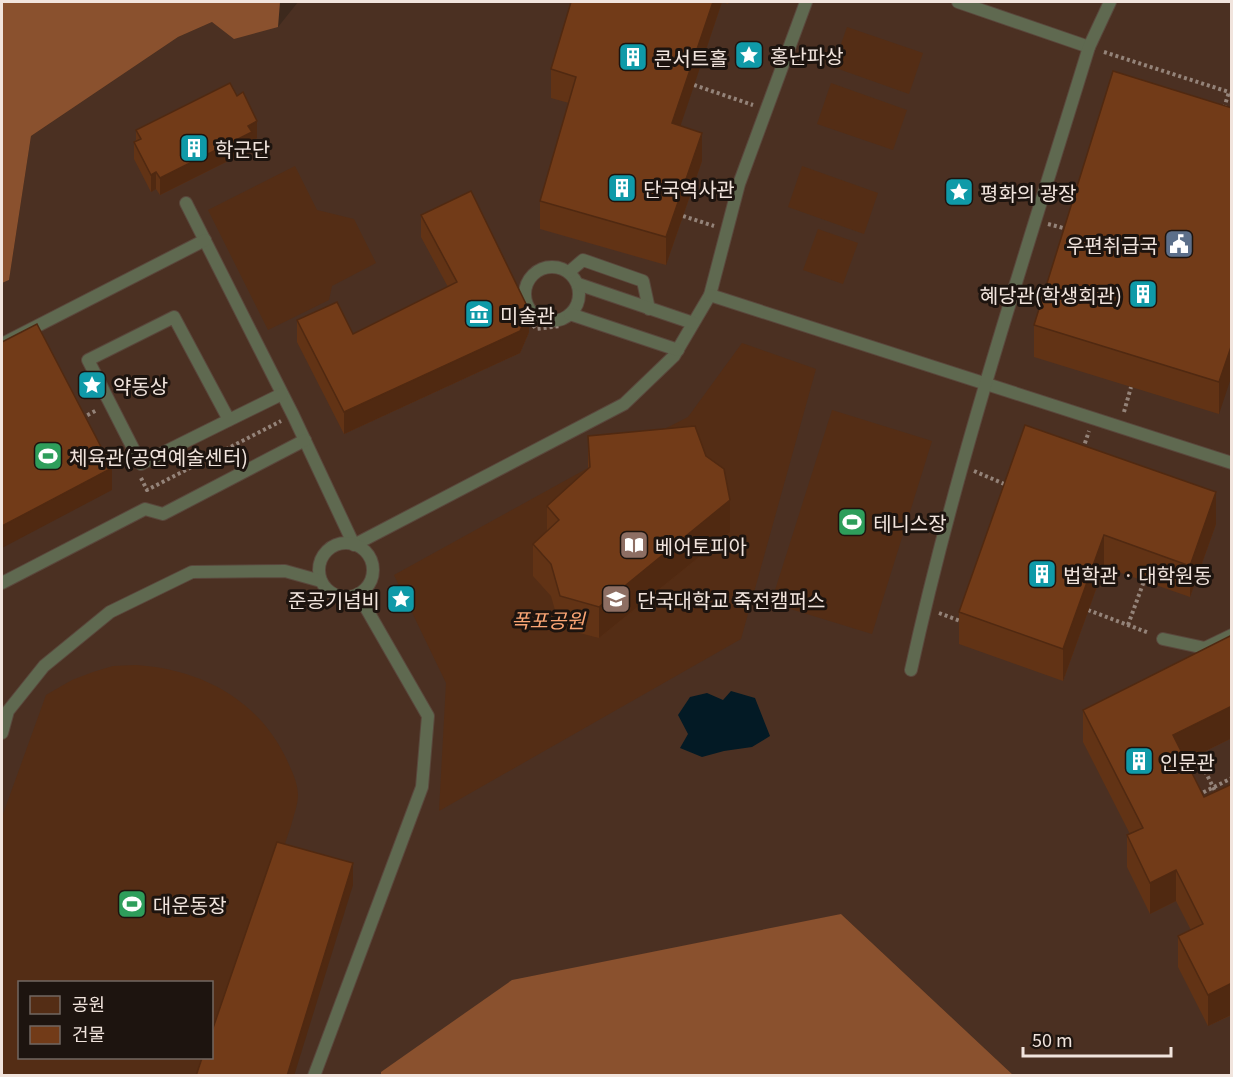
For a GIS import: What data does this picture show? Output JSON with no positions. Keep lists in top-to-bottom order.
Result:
{
  "parks": ["폭포공원"],
  "places": {
    "place": [
      "홍난파상",
      "평화의 광장",
      "약동상",
      "준공기념비"
    ],
    "building": [
      "콘서트홀",
      "학군단",
      "단국역사관",
      "혜당관(학생회관)",
      "법학관 · 대학원동",
      "인문관"
    ],
    "public building": ["우편취급국"],
    "museum": ["미술관"],
    "sports": ["체육관(공연예술센터)", "테니스장", "대운동장"],
    "library": ["베어토피아"],
    "school or university": ["단국대학교 죽전캠퍼스"]
  },
  "legend": ["공원", "건물"],
  "scale_bar": "50 m"
}
